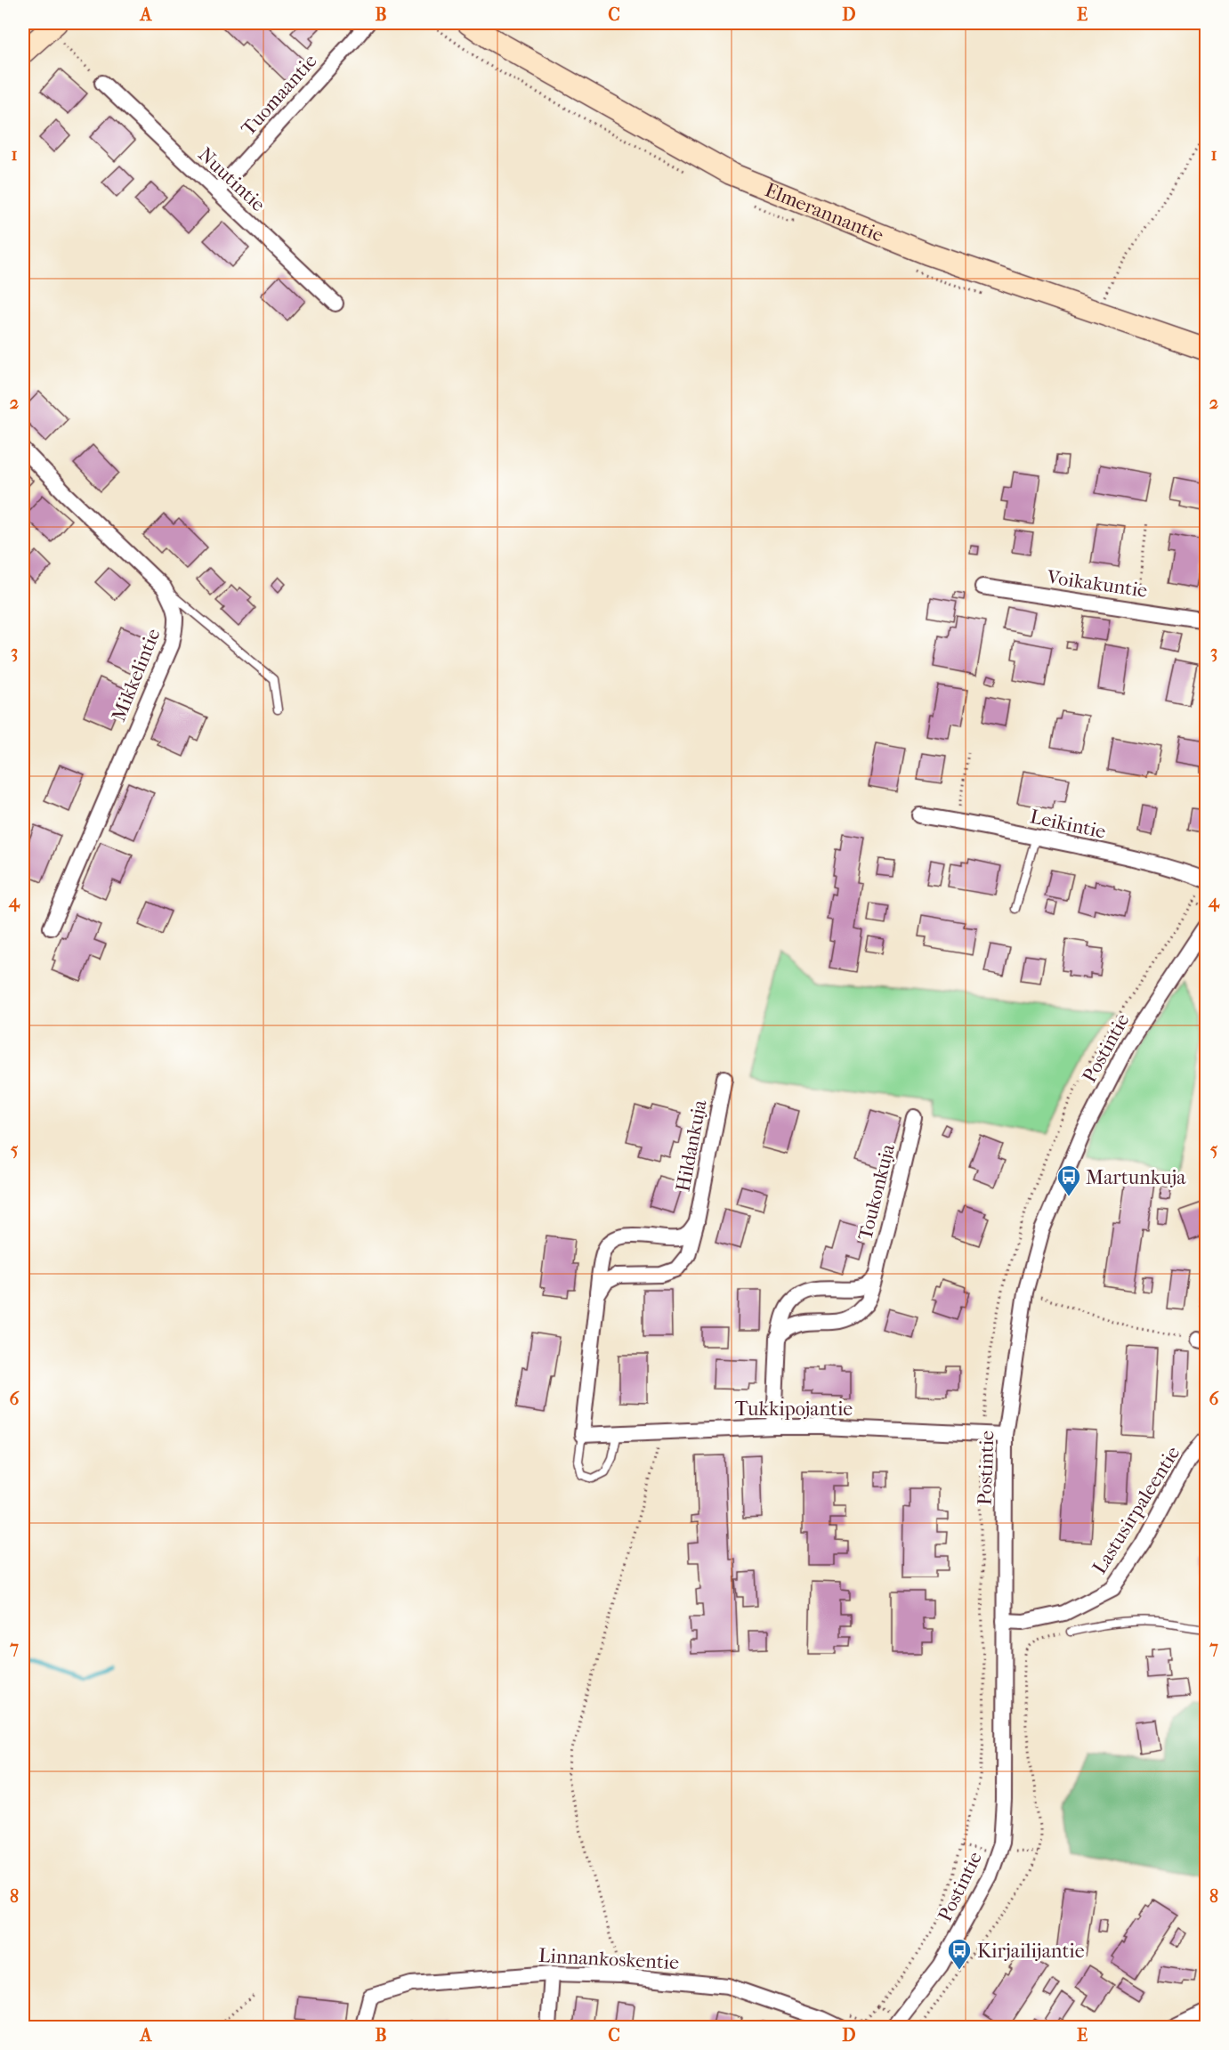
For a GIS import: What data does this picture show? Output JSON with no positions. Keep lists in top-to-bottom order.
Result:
{
  "streets": {
    "street": [
      "Tuomaantie",
      "Nuutintie",
      "Elmerannantie",
      "Voikakuntie",
      "Mikkelintie",
      "Leikintie",
      "Postintie",
      "Hildankuja",
      "Toukonkuja",
      "Tukkipojantie",
      "Lastusirpaleentie",
      "Linnankoskentie"
    ]
  },
  "crossings": [
    ["Tuomaantie", "Nuutintie"],
    ["Postintie", "Tukkipojantie"],
    ["Postintie", "Lastusirpaleentie"],
    ["Hildankuja", "Tukkipojantie"]
  ],
  "places": {
    "bus stop": ["Martunkuja", "Kirjailijantie"]
  },
  "grid": {
    "columns": [
      "A",
      "B",
      "C",
      "D",
      "E"
    ],
    "rows": [
      "1",
      "2",
      "3",
      "4",
      "5",
      "6",
      "7",
      "8"
    ]
  }
}
